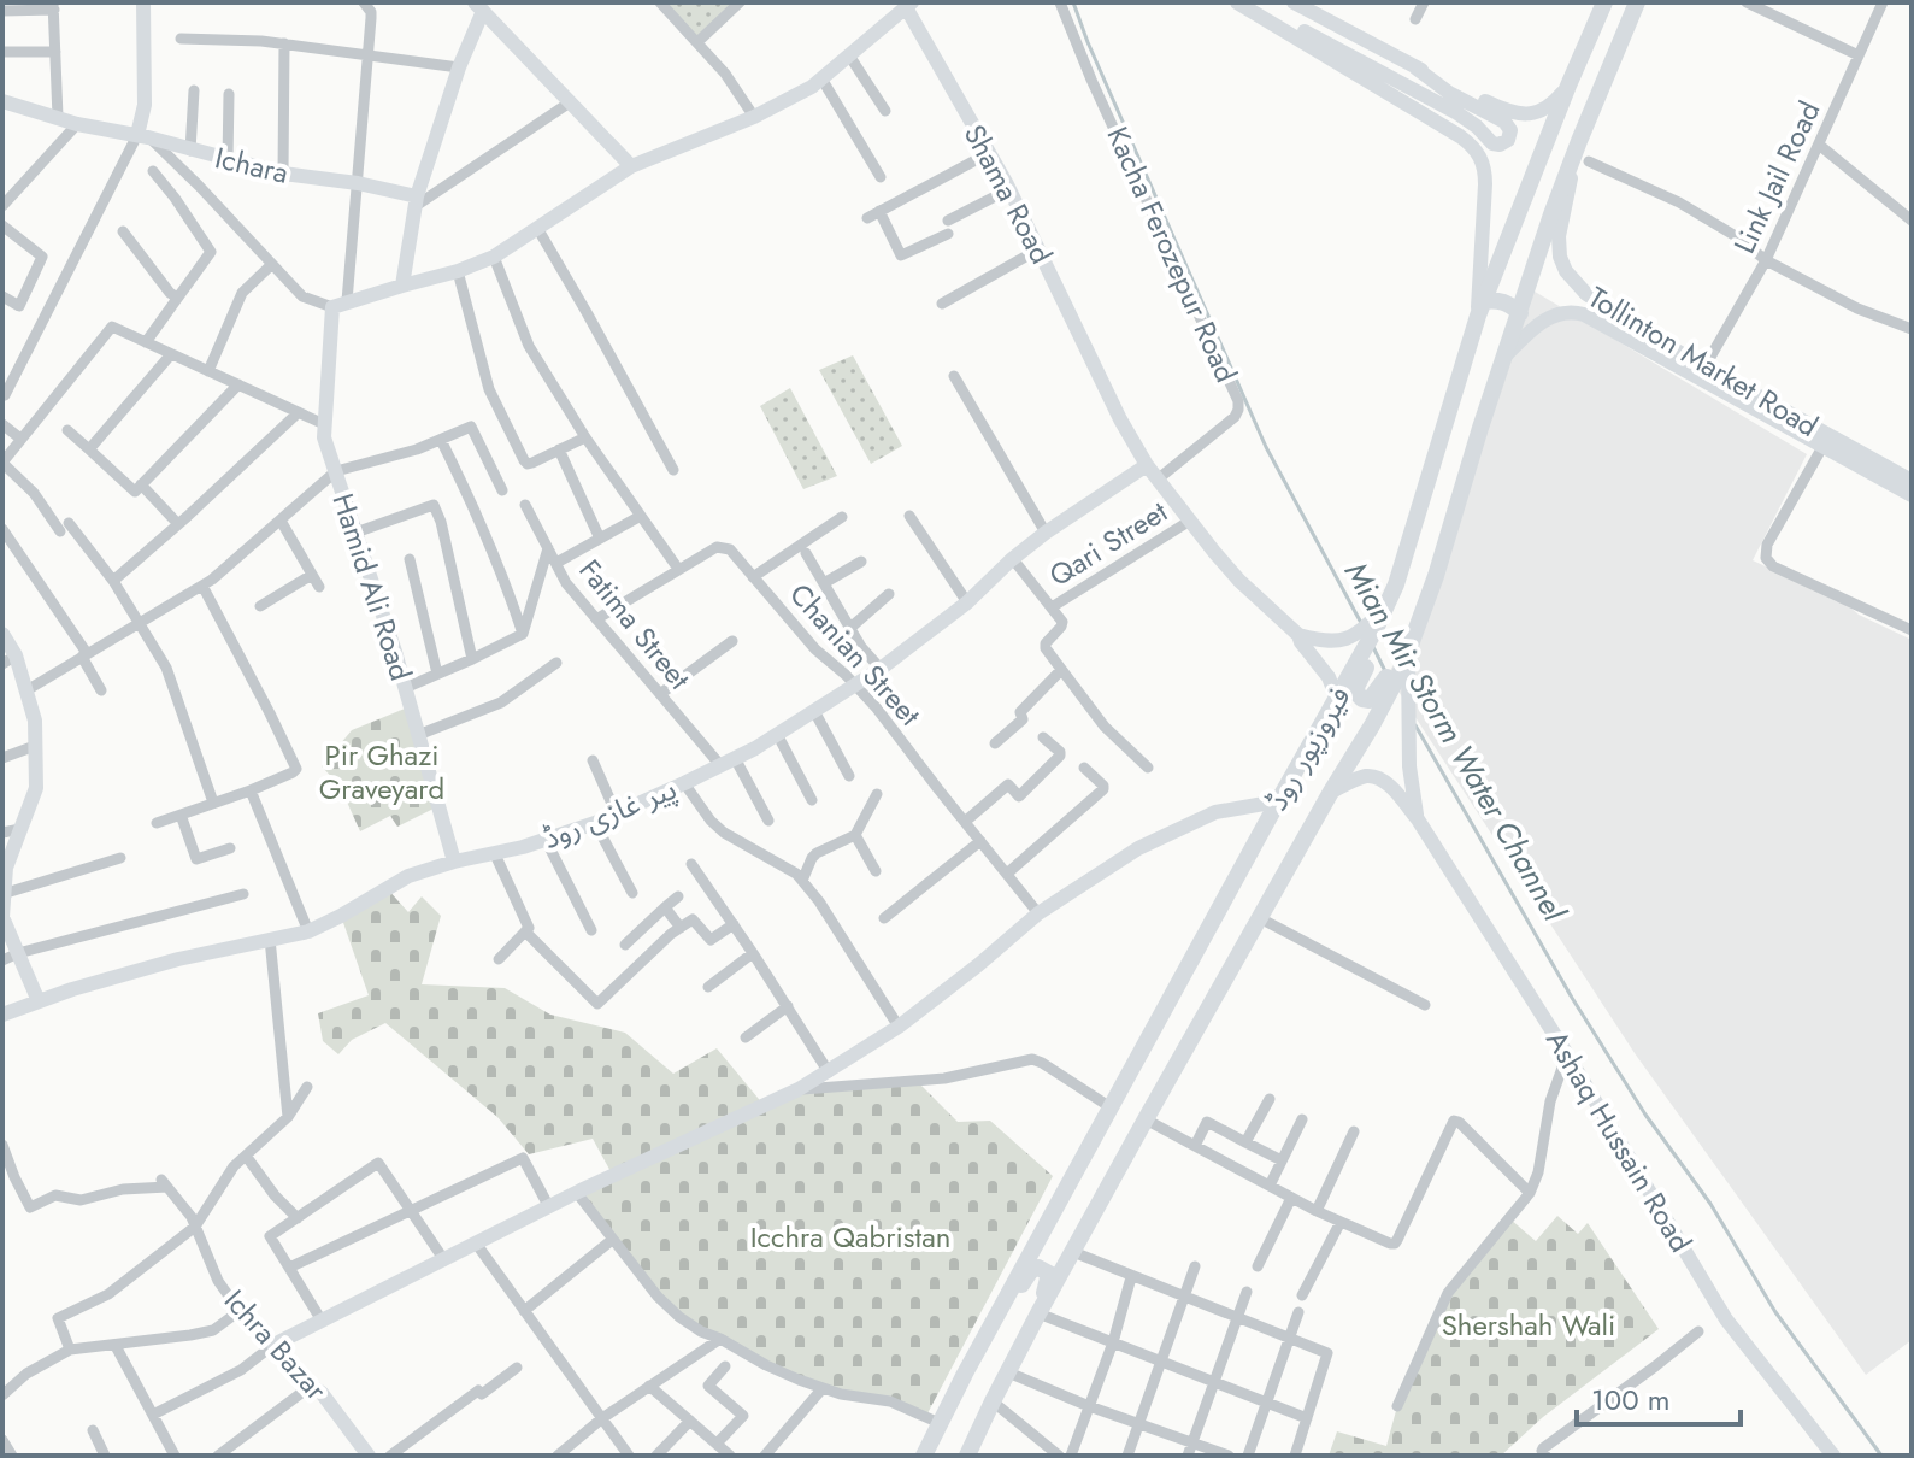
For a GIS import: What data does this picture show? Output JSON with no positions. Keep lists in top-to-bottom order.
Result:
{
  "streets": {
    "main road": ["فیروزپور روڈ"],
    "street": [
      "Ichara",
      "Link Jail Road",
      "Shama Road",
      "Kacha Ferozepur Road",
      "Tollinton Market Road",
      "Qari Street",
      "Hamid Ali Road",
      "Fatima Street",
      "Chanian Street",
      "پیر غازی روڈ",
      "Ashaq Hussain Road",
      "Ichra Bazar"
    ]
  },
  "crossings": [
    ["Link Jail Road", "Tollinton Market Road"],
    ["Shama Road", "Kacha Ferozepur Road"],
    ["Shama Road", "Qari Street"],
    ["Shama Road", "فیروزپور روڈ"],
    ["Shama Road", "پیر غازی روڈ"],
    ["Tollinton Market Road", "فیروزپور روڈ"],
    ["Hamid Ali Road", "پیر غازی روڈ"],
    ["Fatima Street", "Chanian Street"],
    ["Fatima Street", "پیر غازی روڈ"],
    ["Chanian Street", "پیر غازی روڈ"],
    ["فیروزپور روڈ", "Ashaq Hussain Road"]
  ],
  "water": ["Mian Mir Storm Water Channel"],
  "parks": ["Pir Ghazi Graveyard", "Icchra Qabristan", "Shershah Wali"],
  "scale_bar": "100 m"
}
